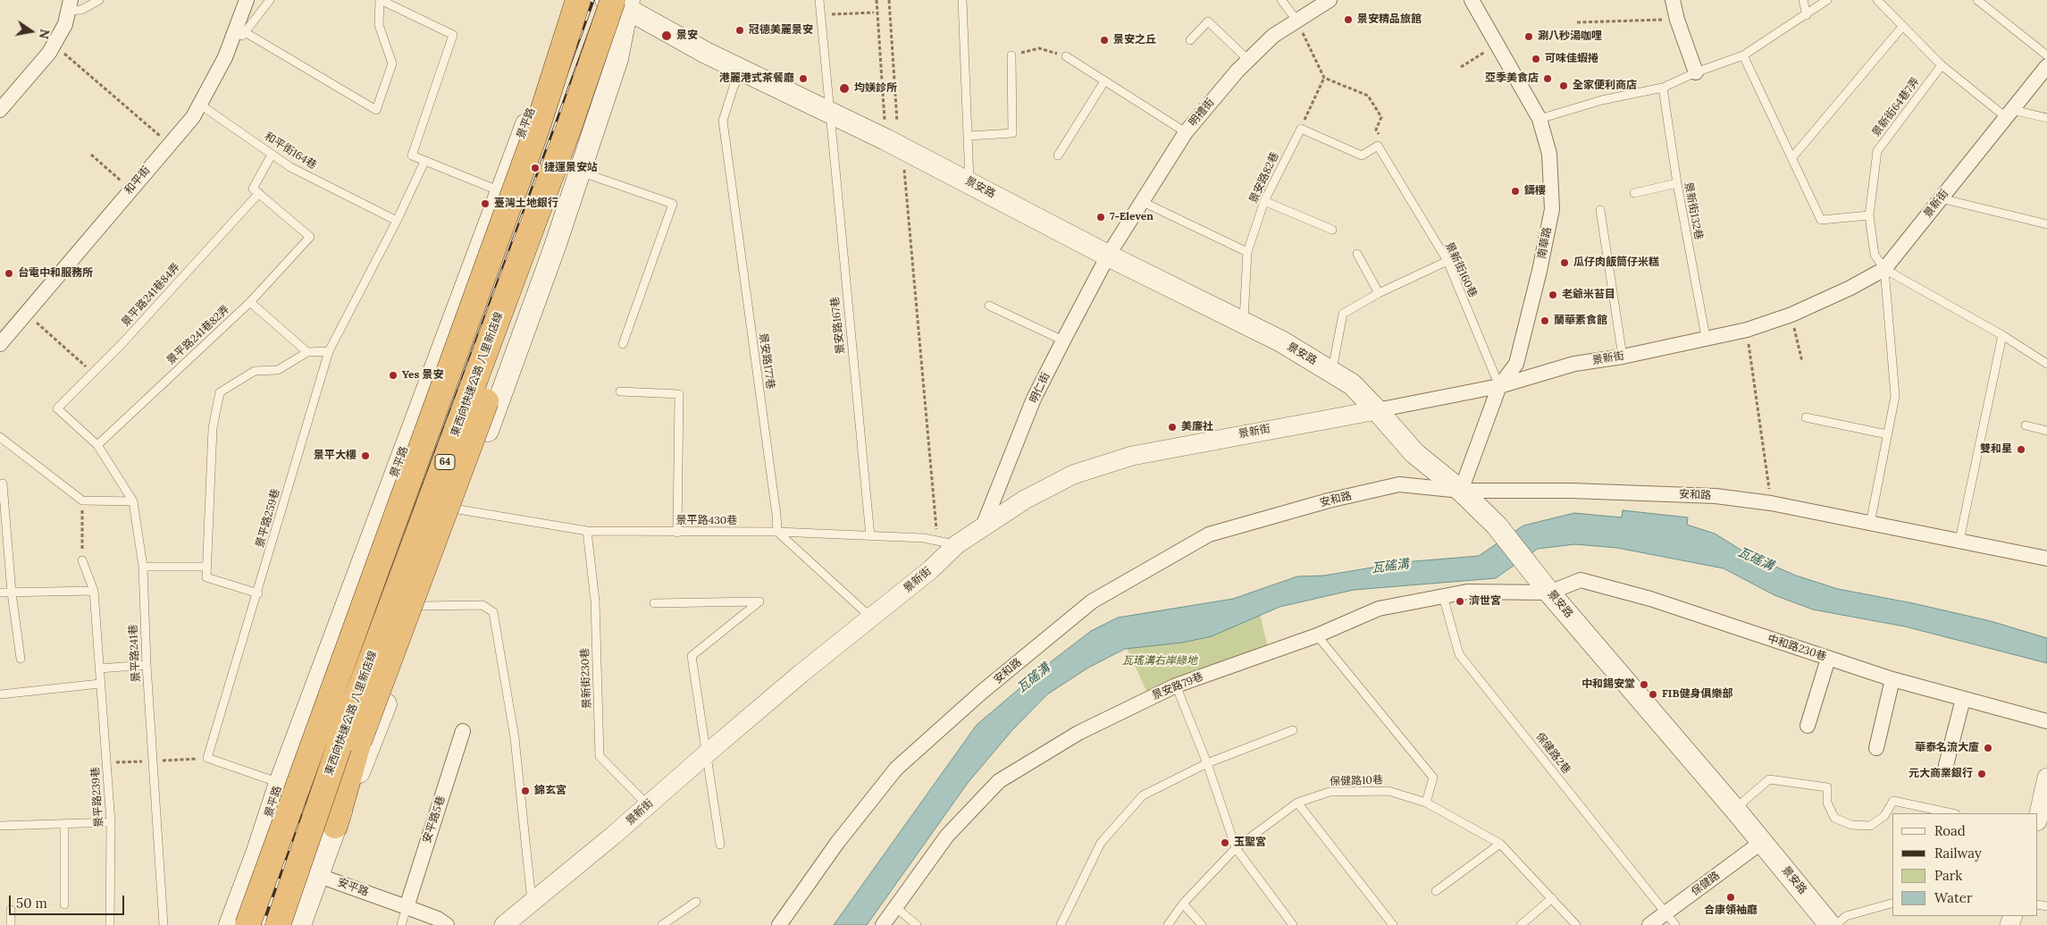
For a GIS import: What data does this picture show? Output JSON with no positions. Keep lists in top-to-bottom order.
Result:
{
  "streets": {
    "highway": ["東西向快速公路 八里新店線", "64"],
    "main road": ["景平路", "景安路"],
    "street": [
      "明禮街",
      "和平街",
      "景新街",
      "南華路",
      "明仁街",
      "安和路",
      "中和路230巷",
      "景安路79巷",
      "安平路5巷",
      "保健路",
      "安平路"
    ],
    "lane": [
      "景新街64巷7弄",
      "和平街164巷",
      "景安路82巷",
      "景新街132巷",
      "景新街160巷",
      "景平路241巷84弄",
      "景安路167巷",
      "景平路241巷82弄",
      "景安路177巷",
      "景平路259巷",
      "景平路430巷",
      "景平路241巷",
      "景新街230巷",
      "保健路2巷",
      "保健路10巷",
      "景平路239巷"
    ]
  },
  "crossings": [
    ["景新街64巷7弄", "景新街"],
    ["明禮街", "景安路"],
    ["明禮街", "明仁街"],
    ["景平路", "安平路"],
    ["和平街164巷", "和平街"],
    ["和平街164巷", "景平路259巷"],
    ["景安路82巷", "景安路"],
    ["景安路", "景新街"],
    ["景安路", "南華路"],
    ["景安路", "景安路167巷"],
    ["景安路", "景安路177巷"],
    ["景安路", "東西向快速公路 八里新店線"],
    ["景安路", "明仁街"],
    ["景安路", "安和路"],
    ["景安路", "中和路230巷"],
    ["景安路", "景安路79巷"],
    ["景安路", "保健路"],
    ["景新街", "景新街132巷"],
    ["景新街", "南華路"],
    ["景新街", "景新街160巷"],
    ["景新街", "明仁街"],
    ["景新街", "景平路430巷"],
    ["景新街", "景新街230巷"],
    ["南華路", "景新街160巷"],
    ["南華路", "安和路"],
    ["景平路241巷84弄", "景平路241巷82弄"],
    ["景平路241巷84弄", "景平路241巷"],
    ["景安路167巷", "景平路430巷"],
    ["景平路241巷82弄", "景平路241巷"],
    ["景安路177巷", "景平路430巷"],
    ["景平路430巷", "景新街230巷"],
    ["中和路230巷", "景安路79巷"],
    ["景安路79巷", "保健路2巷"],
    ["保健路2巷", "保健路"],
    ["安平路5巷", "安平路"]
  ],
  "water": ["瓦磘溝"],
  "parks": ["瓦瑤溝右岸綠地"],
  "places": [
    "景安精品旅館",
    "冠德美麗景安",
    "景安",
    "涮八秒湯咖哩",
    "景安之丘",
    "可味佳蝦捲",
    "港麗港式茶餐廳",
    "亞季美食店",
    "全家便利商店",
    "均媄診所",
    "捷運景安站",
    "鑄樓",
    "臺灣土地銀行",
    "7-Eleven",
    "瓜仔肉飯筒仔米糕",
    "台電中和服務所",
    "老爺米苔目",
    "蘭華素食館",
    "Yes 景安",
    "美廉社",
    "雙和星",
    "景平大樓",
    "濟世宮",
    "中和錫安堂",
    "FIB健身俱樂部",
    "華泰名流大廈",
    "元大商業銀行",
    "錦玄宮",
    "玉聖宮",
    "合康領袖廳"
  ],
  "legend": [
    "Road",
    "Railway",
    "Park",
    "Water"
  ],
  "scale_bar": "50 m",
  "north": "right"
}
